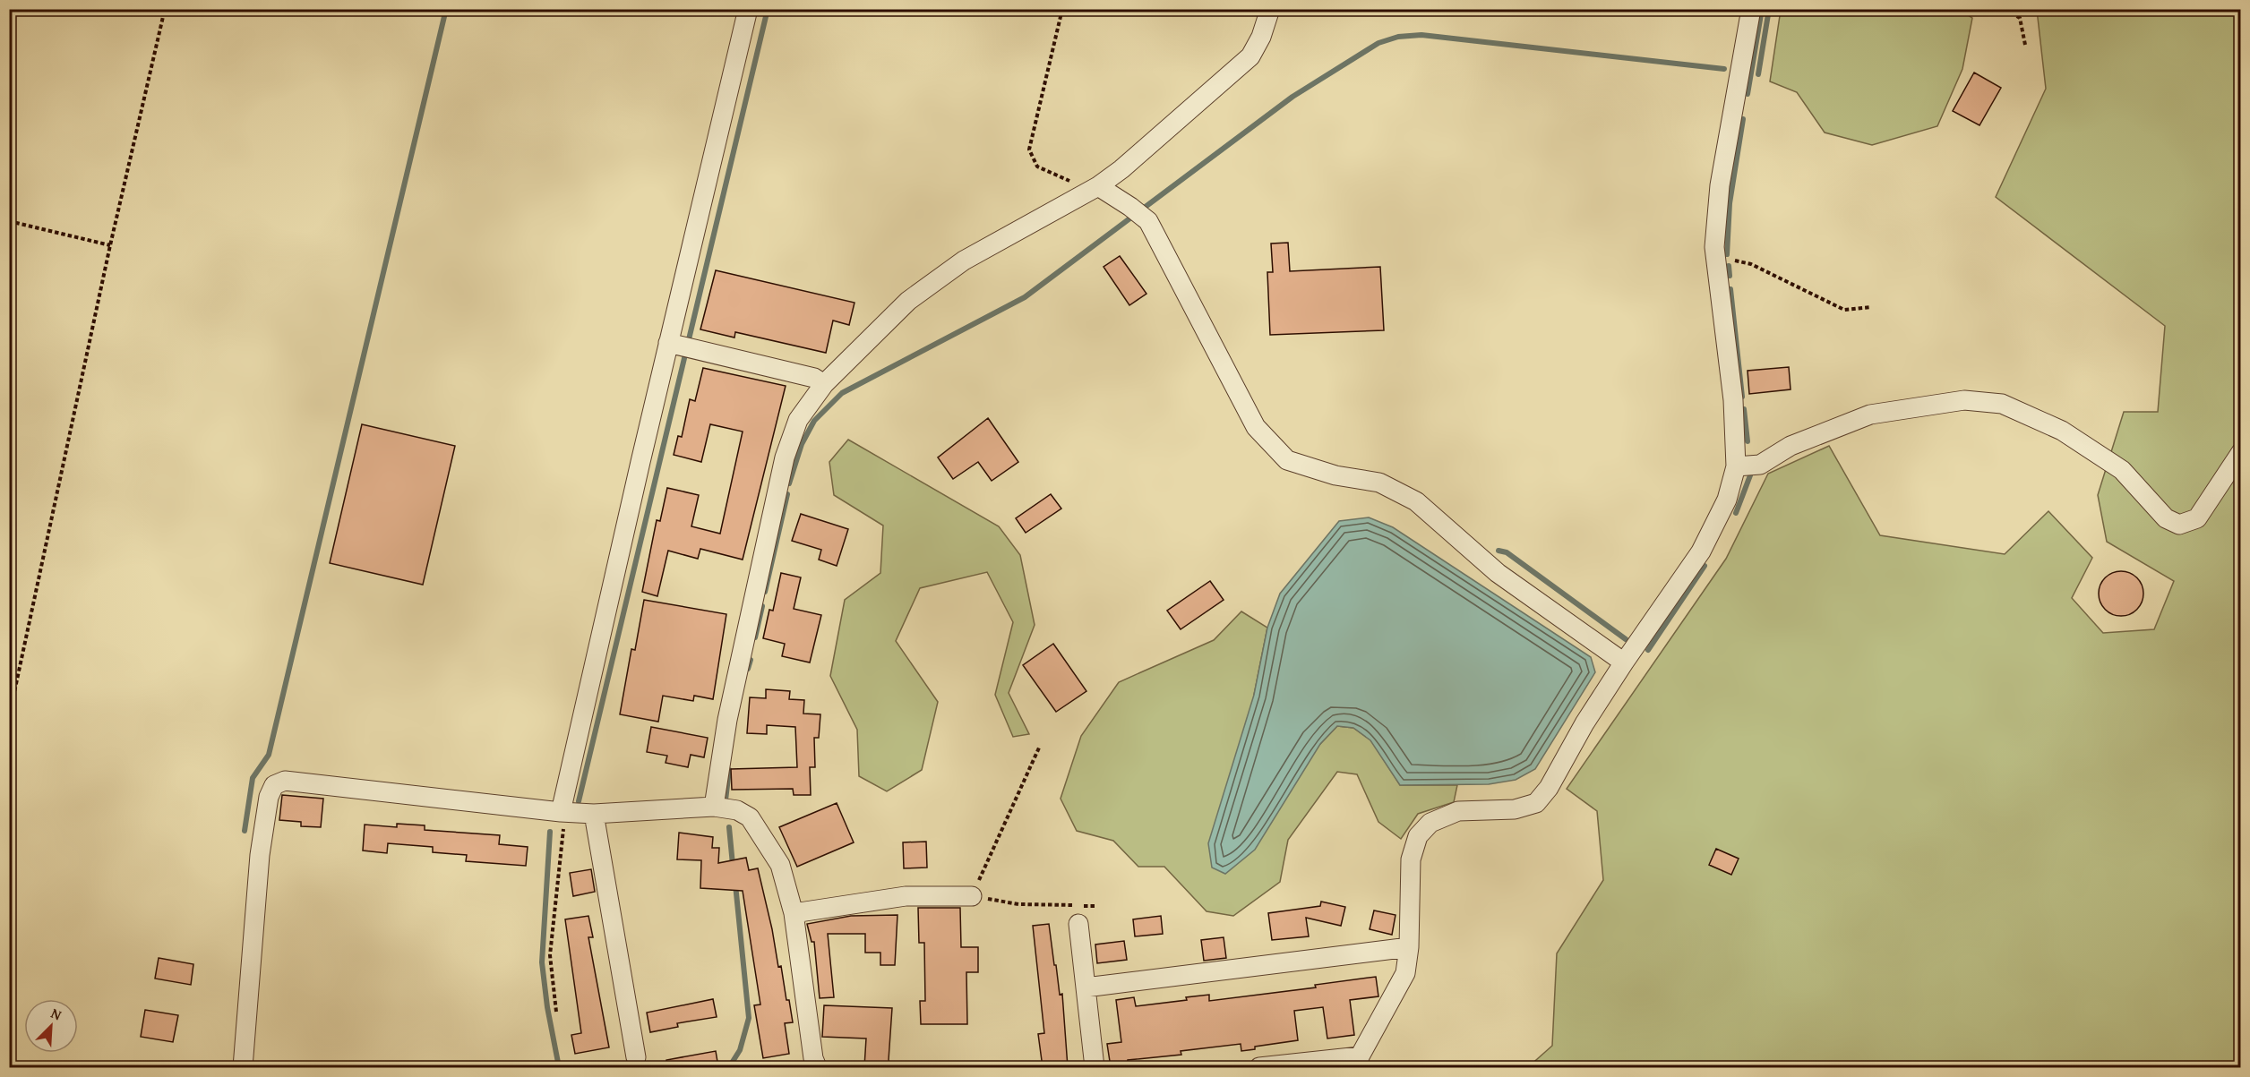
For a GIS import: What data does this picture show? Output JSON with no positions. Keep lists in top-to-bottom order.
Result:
{
  "north": "top right"
}
